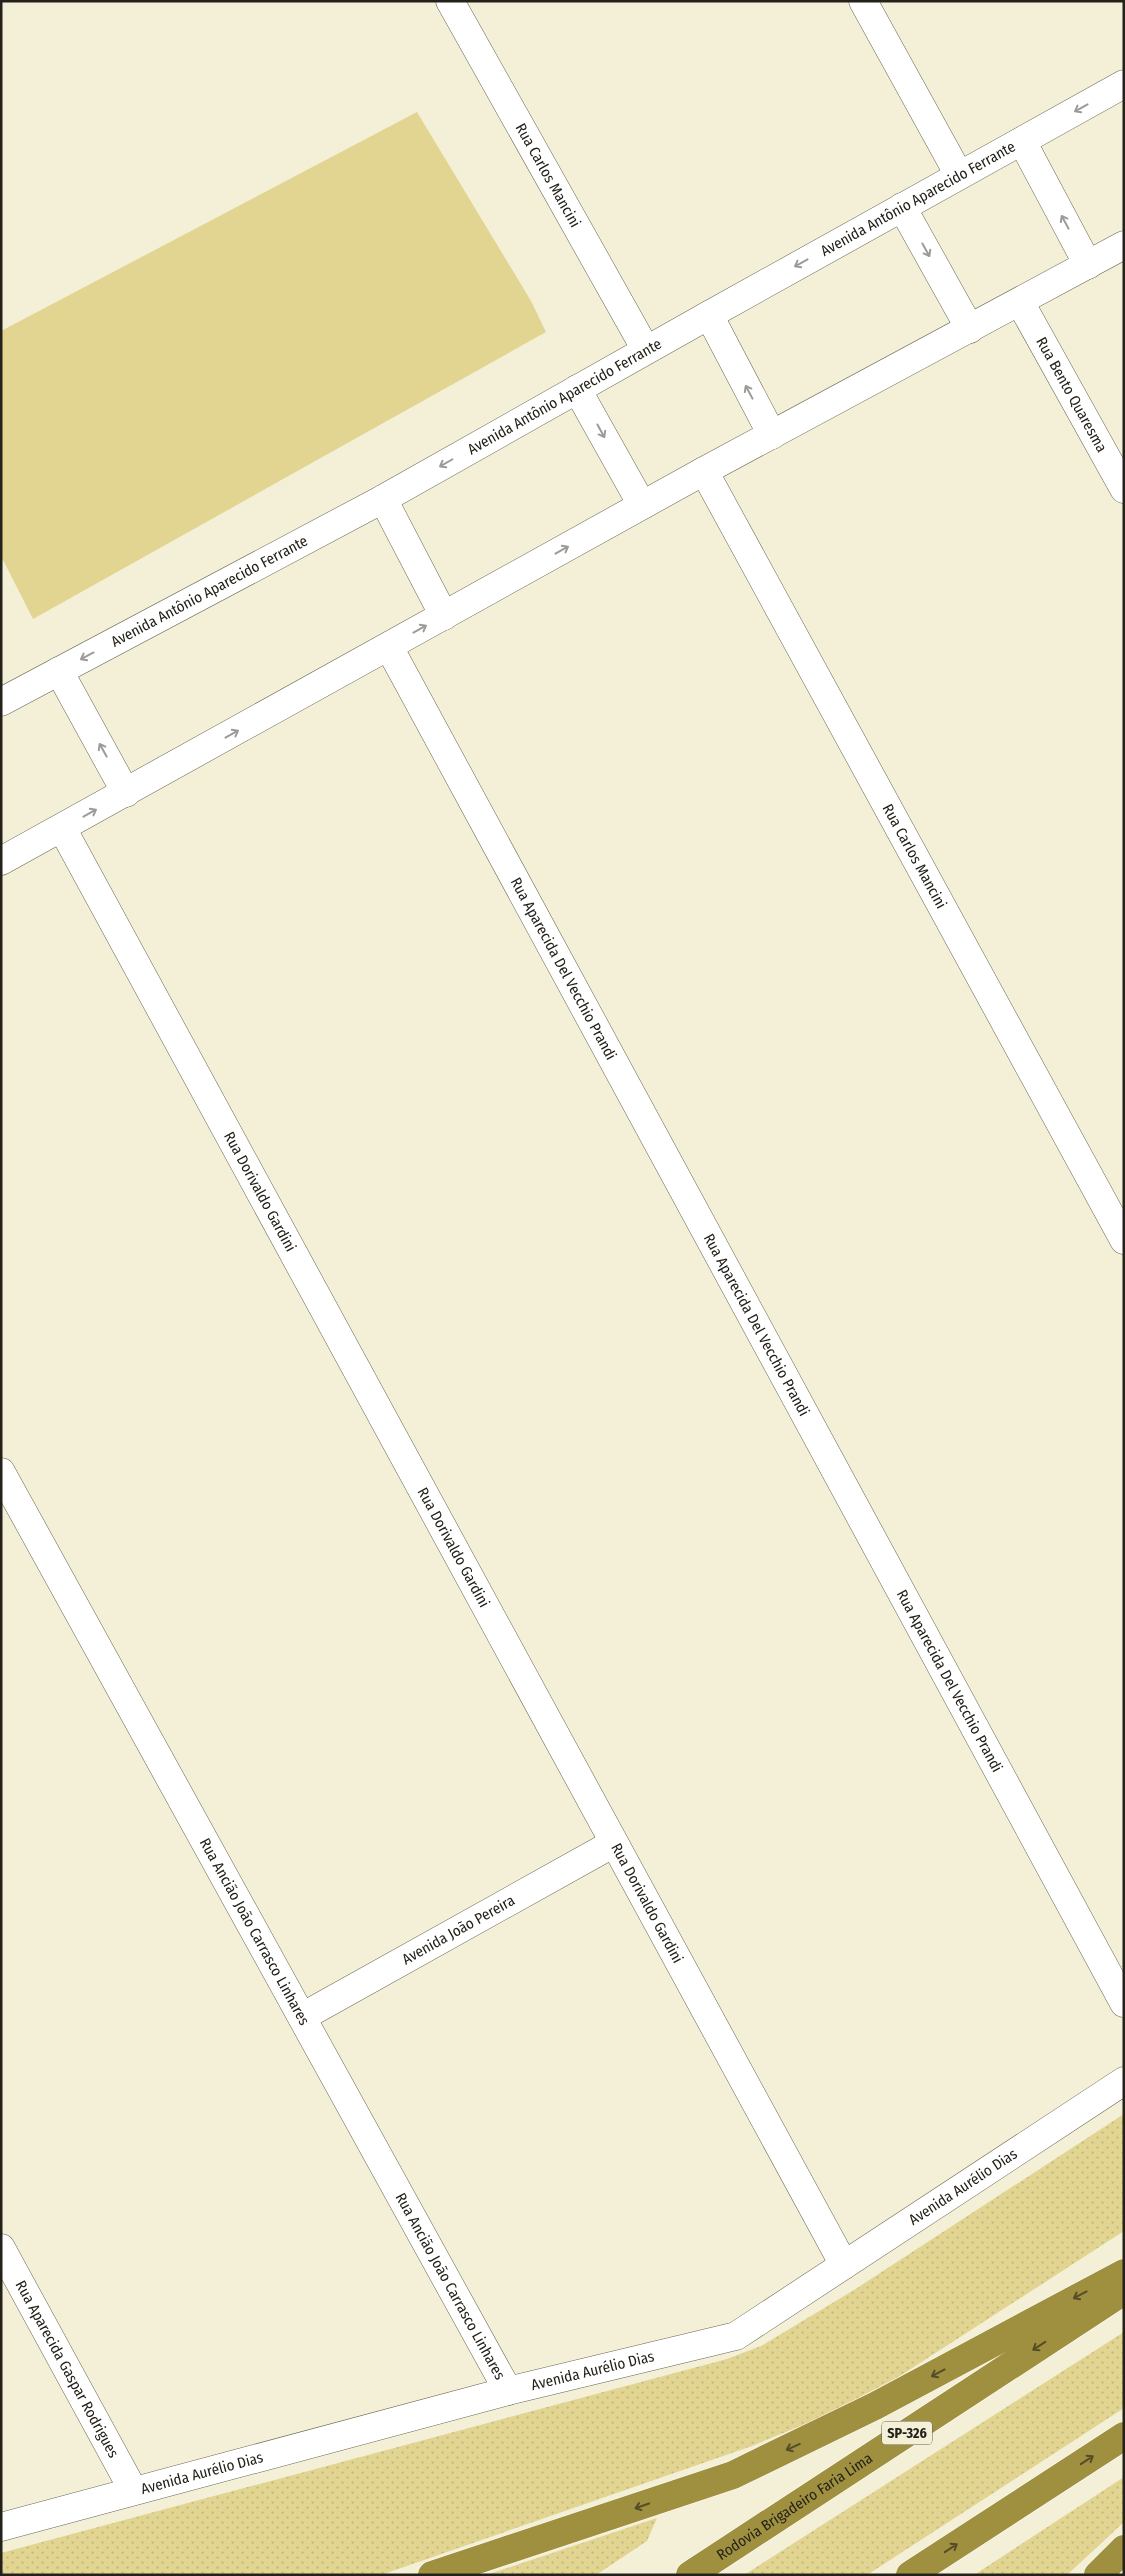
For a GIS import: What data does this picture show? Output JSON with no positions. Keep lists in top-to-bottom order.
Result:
{
  "streets": {
    "highway": ["SP-326", "Rodovia Brigadeiro Faria Lima"],
    "street": [
      "Rua Carlos Mancini",
      "Avenida Antônio Aparecido Ferrante",
      "Rua Bento Quaresma",
      "Rua Aparecida Del Vecchio Prandi",
      "Rua Dorivaldo Gardini",
      "Avenida João Pereira",
      "Rua Ancião João Carrasco Linhares",
      "Avenida Aurélio Dias",
      "Rua Aparecida Gaspar Rodrigues"
    ]
  },
  "crossings": [
    ["Rua Carlos Mancini", "Avenida Antônio Aparecido Ferrante"],
    ["Rua Dorivaldo Gardini", "Avenida João Pereira"],
    ["Rua Dorivaldo Gardini", "Avenida Aurélio Dias"],
    ["Avenida João Pereira", "Rua Ancião João Carrasco Linhares"],
    ["Rua Ancião João Carrasco Linhares", "Avenida Aurélio Dias"],
    ["Avenida Aurélio Dias", "Rua Aparecida Gaspar Rodrigues"]
  ]
}
